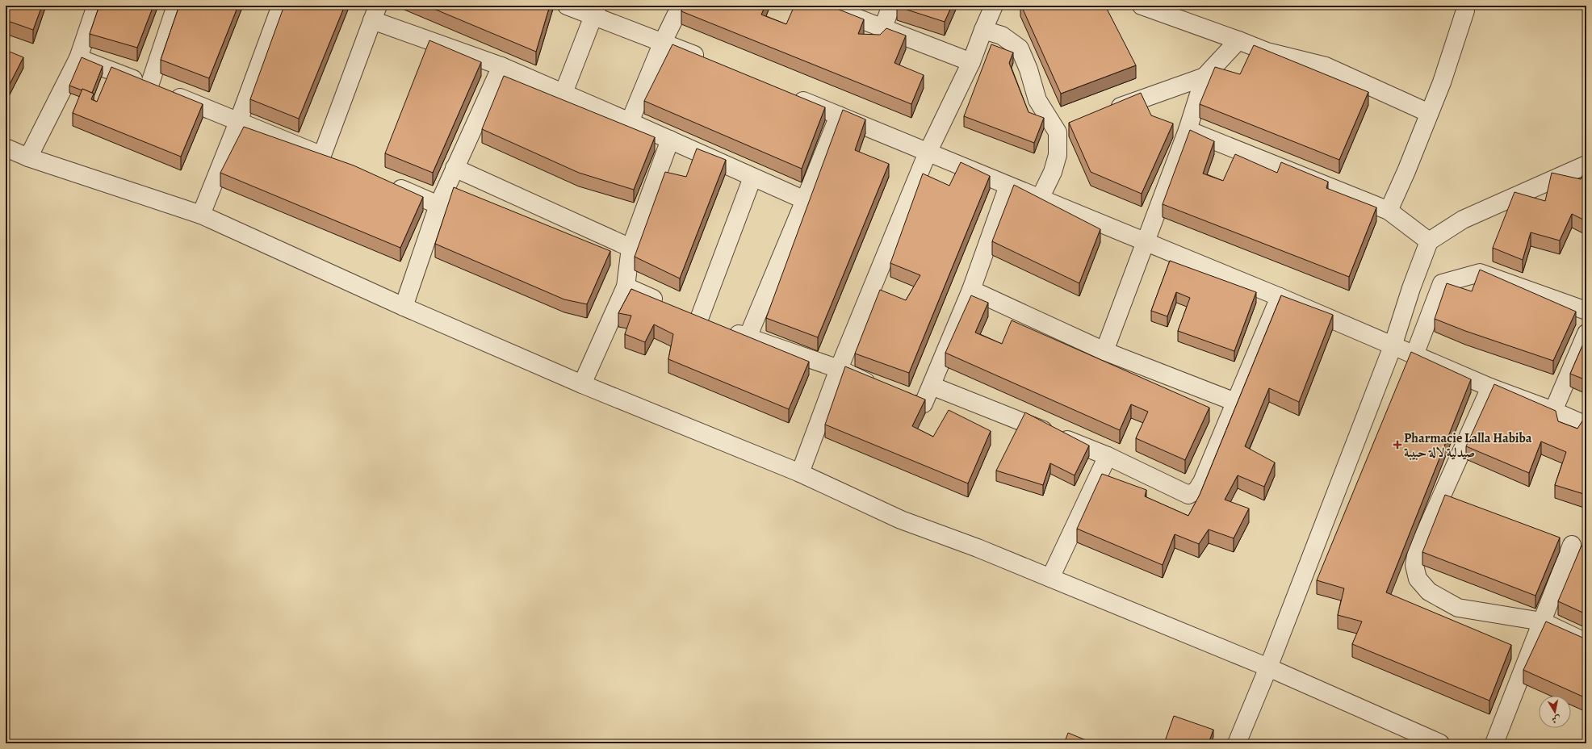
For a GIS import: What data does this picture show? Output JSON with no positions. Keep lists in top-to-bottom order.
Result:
{
  "places": {
    "health": ["Pharmacie Lalla Habiba صيدلية لالة حبيبة"]
  },
  "north": "bottom"
}
